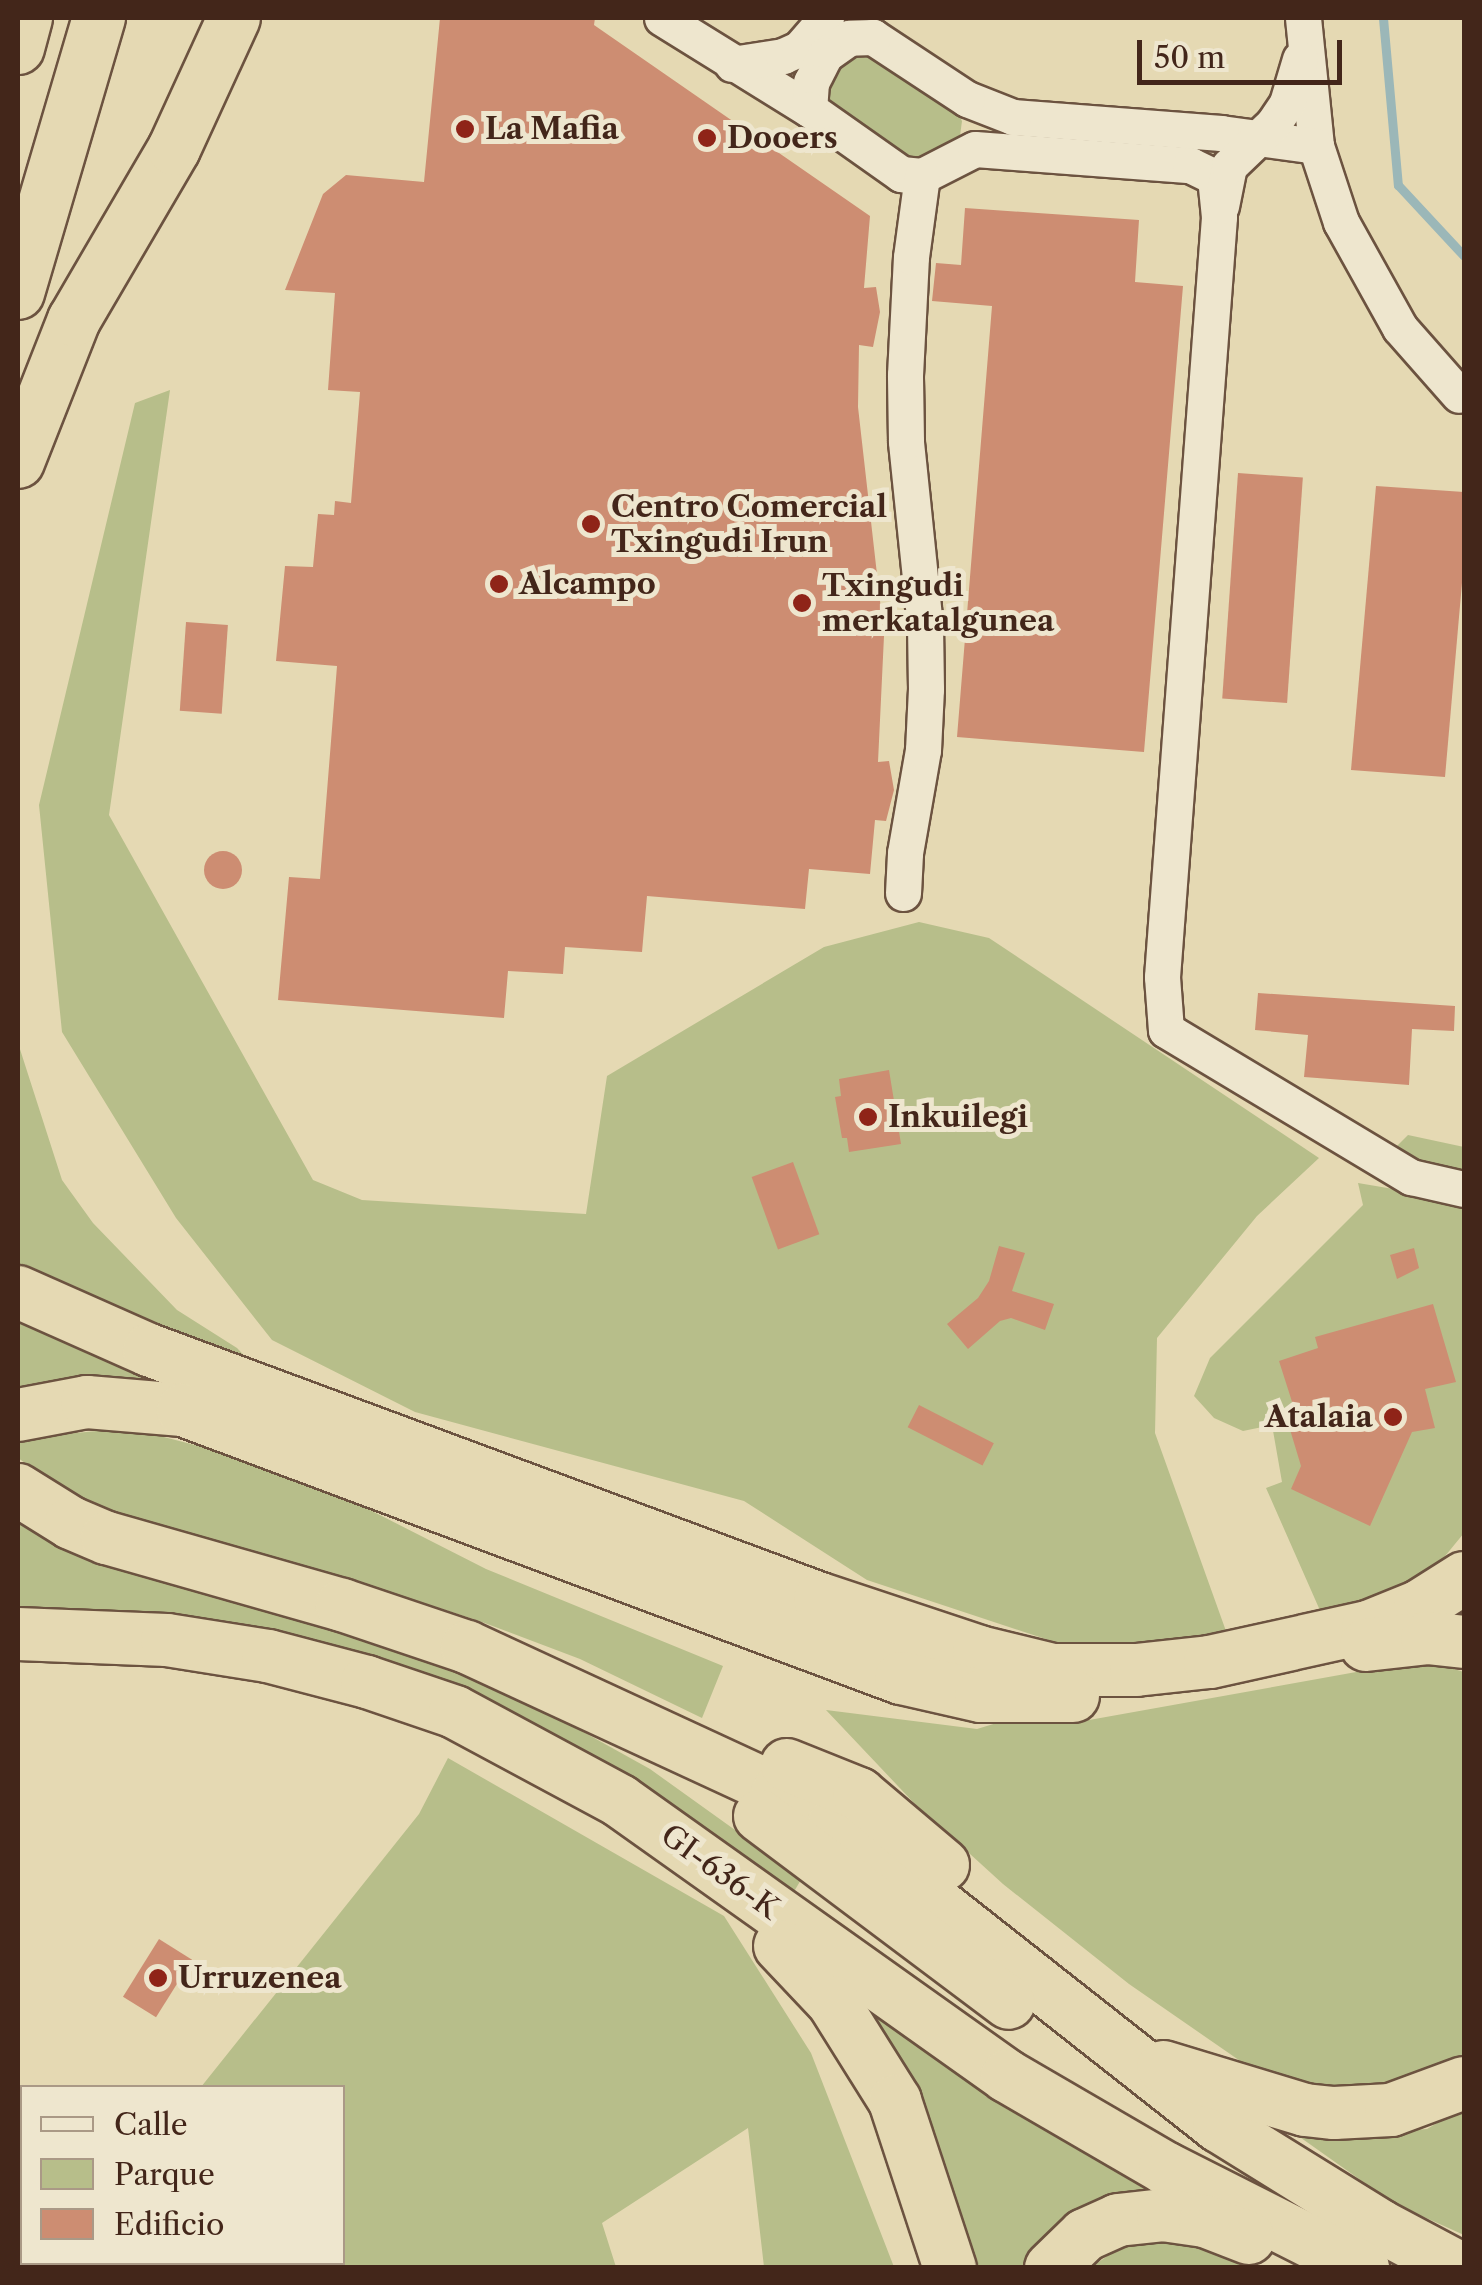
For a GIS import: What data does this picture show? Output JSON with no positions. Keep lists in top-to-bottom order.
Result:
{
  "streets": {
    "highway": ["GI-636-K"]
  },
  "places": [
    "La Mafia",
    "Dooers",
    "Centro Comercial Txingudi Irun",
    "Alcampo",
    "Txingudi merkatalgunea",
    "Inkuilegi",
    "Atalaia",
    "Urruzenea"
  ],
  "legend": ["Calle", "Parque", "Edificio"],
  "scale_bar": "50 m"
}
